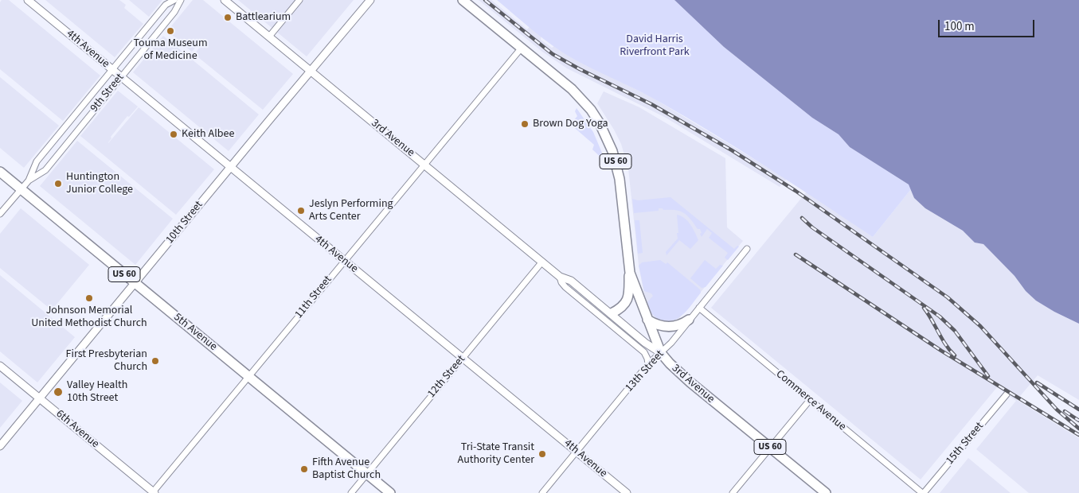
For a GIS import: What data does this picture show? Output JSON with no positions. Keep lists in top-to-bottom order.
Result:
{
  "streets": {
    "main road": ["3rd Avenue", "US 60", "5th Avenue"],
    "street": [
      "4th Avenue",
      "9th Street",
      "10th Street",
      "11th Street",
      "13th Street",
      "12th Street",
      "Commerce Avenue",
      "6th Avenue",
      "15th Street"
    ]
  },
  "crossings": [
    ["4th Avenue", "9th Street"],
    ["4th Avenue", "10th Street"],
    ["4th Avenue", "11th Street"],
    ["4th Avenue", "13th Street"],
    ["4th Avenue", "12th Street"],
    ["9th Street", "5th Avenue"],
    ["3rd Avenue", "US 60"],
    ["3rd Avenue", "10th Street"],
    ["3rd Avenue", "11th Street"],
    ["3rd Avenue", "13th Street"],
    ["3rd Avenue", "12th Street"],
    ["US 60", "11th Street"],
    ["US 60", "13th Street"],
    ["10th Street", "5th Avenue"],
    ["10th Street", "6th Avenue"],
    ["11th Street", "5th Avenue"],
    ["11th Street", "6th Avenue"],
    ["5th Avenue", "12th Street"],
    ["13th Street", "Commerce Avenue"],
    ["Commerce Avenue", "15th Street"]
  ],
  "parks": ["David Harris Riverfront Park"],
  "places": [
    "Battlearium",
    "Touma Museum of Medicine",
    "Brown Dog Yoga",
    "Keith Albee",
    "Huntington Junior College",
    "Jeslyn Performing Arts Center",
    "Johnson Memorial United Methodist Church",
    "First Presbyterian Church",
    "Valley Health 10th Street",
    "Tri-State Transit Authority Center",
    "Fifth Avenue Baptist Church"
  ],
  "scale_bar": "100 m"
}
